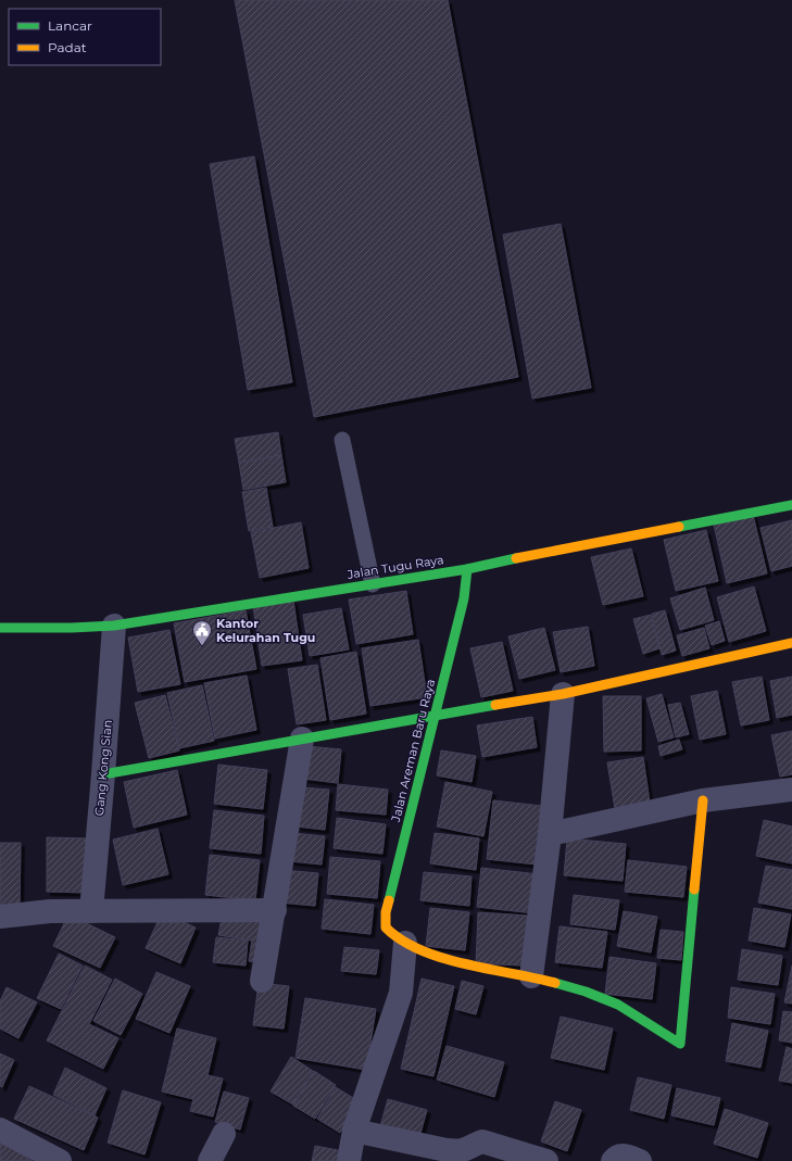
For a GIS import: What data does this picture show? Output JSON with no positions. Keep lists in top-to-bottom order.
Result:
{
  "streets": {
    "street": ["Jalan Tugu Raya", "Jalan Areman Baru Raya", "Gang Kong Sian"]
  },
  "crossings": [
    ["Jalan Tugu Raya", "Jalan Areman Baru Raya"],
    ["Jalan Tugu Raya", "Gang Kong Sian"]
  ],
  "places": {
    "public building": ["Kantor Kelurahan Tugu"]
  },
  "legend": ["Lancar", "Padat"]
}
